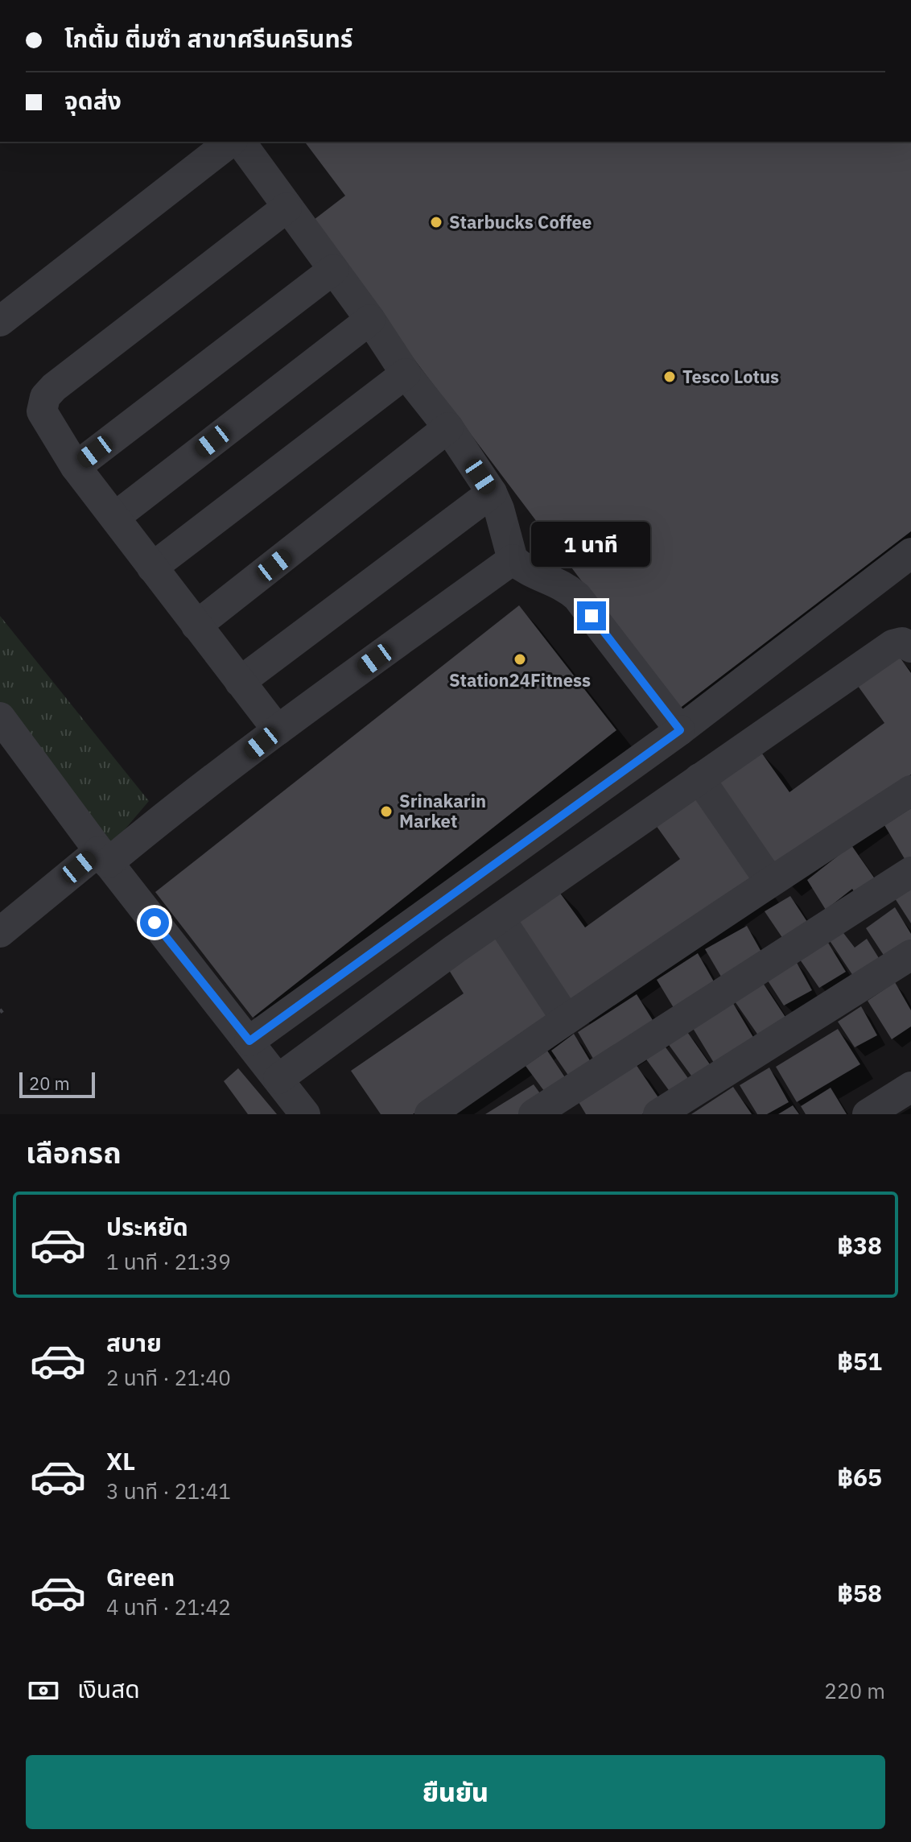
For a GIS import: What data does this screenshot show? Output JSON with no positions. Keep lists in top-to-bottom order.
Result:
{
  "places": [
    "Starbucks Coffee",
    "Tesco Lotus",
    "Station24Fitness",
    "Srinakarin Market"
  ],
  "scale_bar": "20 m",
  "page": {
    "banner": ["โกตั้ม ติ่มซำ สาขาศรีนครินทร์", "จุดส่ง"],
    "bubble": "1 นาที",
    "scale": "20 m",
    "heading": "เลือกรถ",
    "list": [
      {
        "name": "ประหยัด",
        "note": "1 นาที · 21:39",
        "value": "฿38"
      },
      {
        "name": "สบาย",
        "note": "2 นาที · 21:40",
        "value": "฿51"
      },
      {
        "name": "XL",
        "note": "3 นาที · 21:41",
        "value": "฿65"
      },
      {
        "name": "Green",
        "note": "4 นาที · 21:42",
        "value": "฿58"
      }
    ],
    "pay": ["เงินสด", "220 m"],
    "buttons": "ยืนยัน"
  }
}
